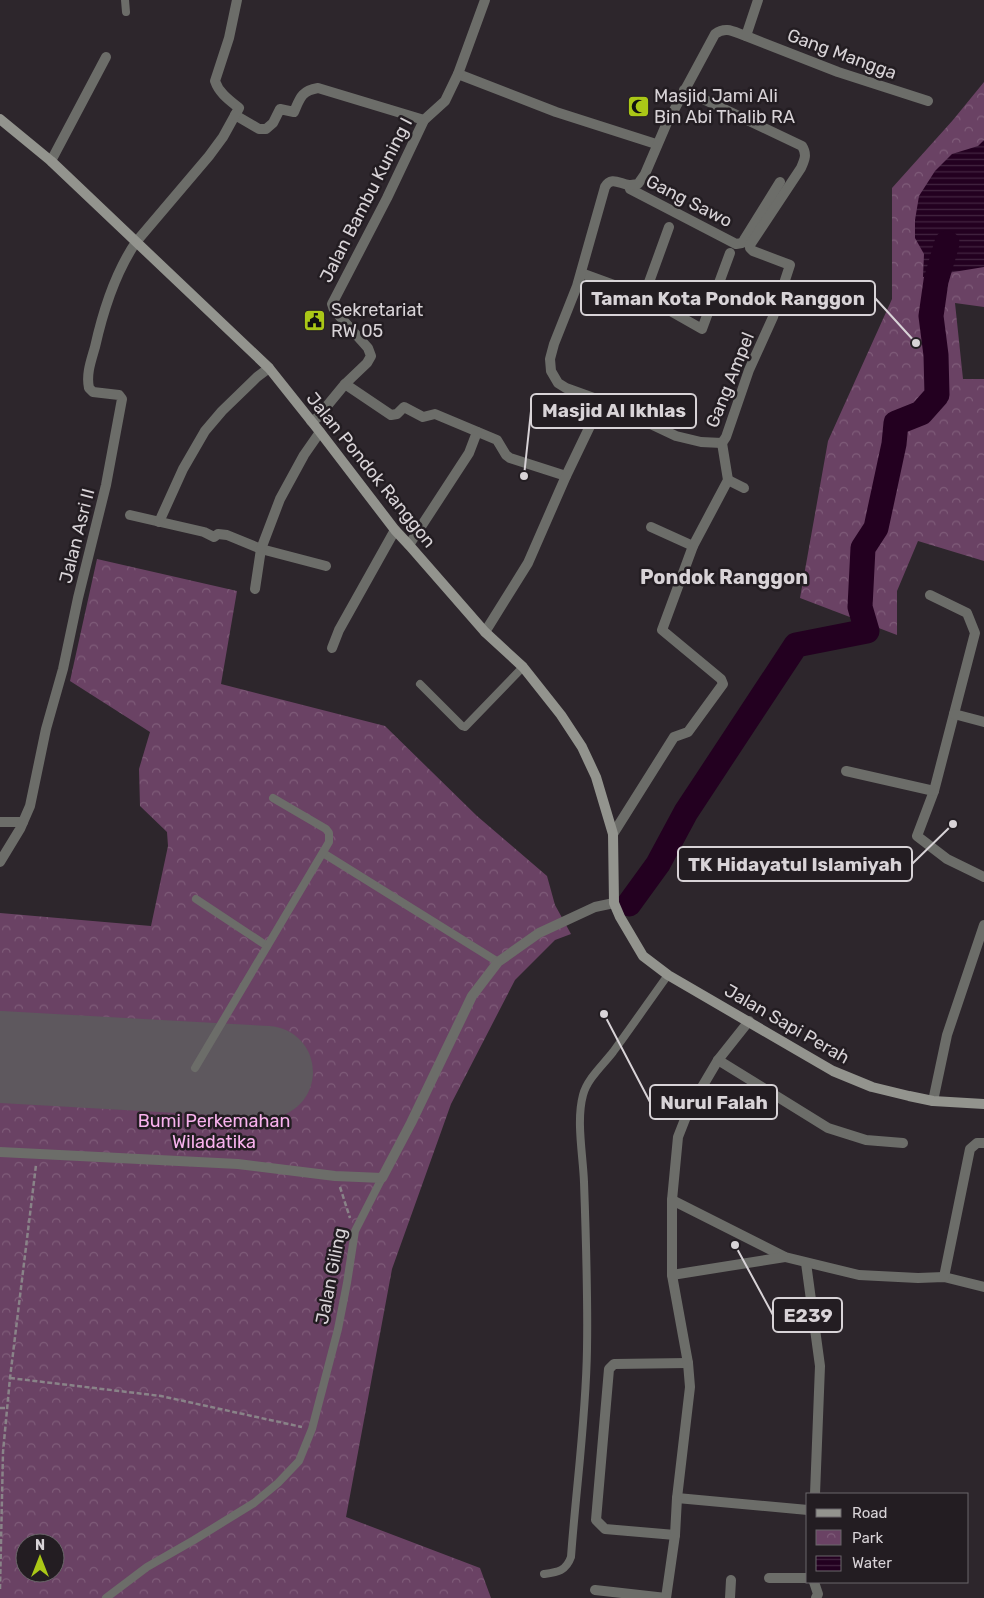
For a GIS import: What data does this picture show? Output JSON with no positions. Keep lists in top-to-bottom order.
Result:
{
  "streets": {
    "street": [
      "Gang Mangga",
      "Jalan Bambu Kuning I",
      "Gang Sawo",
      "Gang Ampel",
      "Jalan Pondok Ranggon",
      "Jalan Asri II",
      "Jalan Sapi Perah",
      "Jalan Giling"
    ]
  },
  "crossings": [
    ["Gang Mangga", "Gang Ampel"],
    ["Jalan Bambu Kuning I", "Jalan Pondok Ranggon"],
    ["Gang Sawo", "Gang Ampel"],
    ["Jalan Pondok Ranggon", "Jalan Asri II"],
    ["Jalan Pondok Ranggon", "Jalan Sapi Perah"],
    ["Jalan Pondok Ranggon", "Jalan Giling"],
    ["Jalan Sapi Perah", "Jalan Giling"]
  ],
  "districts": ["Pondok Ranggon"],
  "parks": ["Bumi Perkemahan Wiladatika"],
  "places": {
    "mosque": ["Masjid Jami Ali Bin Abi Thalib RA"],
    "public building": ["Sekretariat RW 05"],
    "other": [
      "Taman Kota Pondok Ranggon",
      "Masjid Al Ikhlas",
      "TK Hidayatul Islamiyah",
      "Nurul Falah",
      "E239"
    ]
  },
  "legend": ["Road", "Park", "Water"],
  "north": "top"
}
